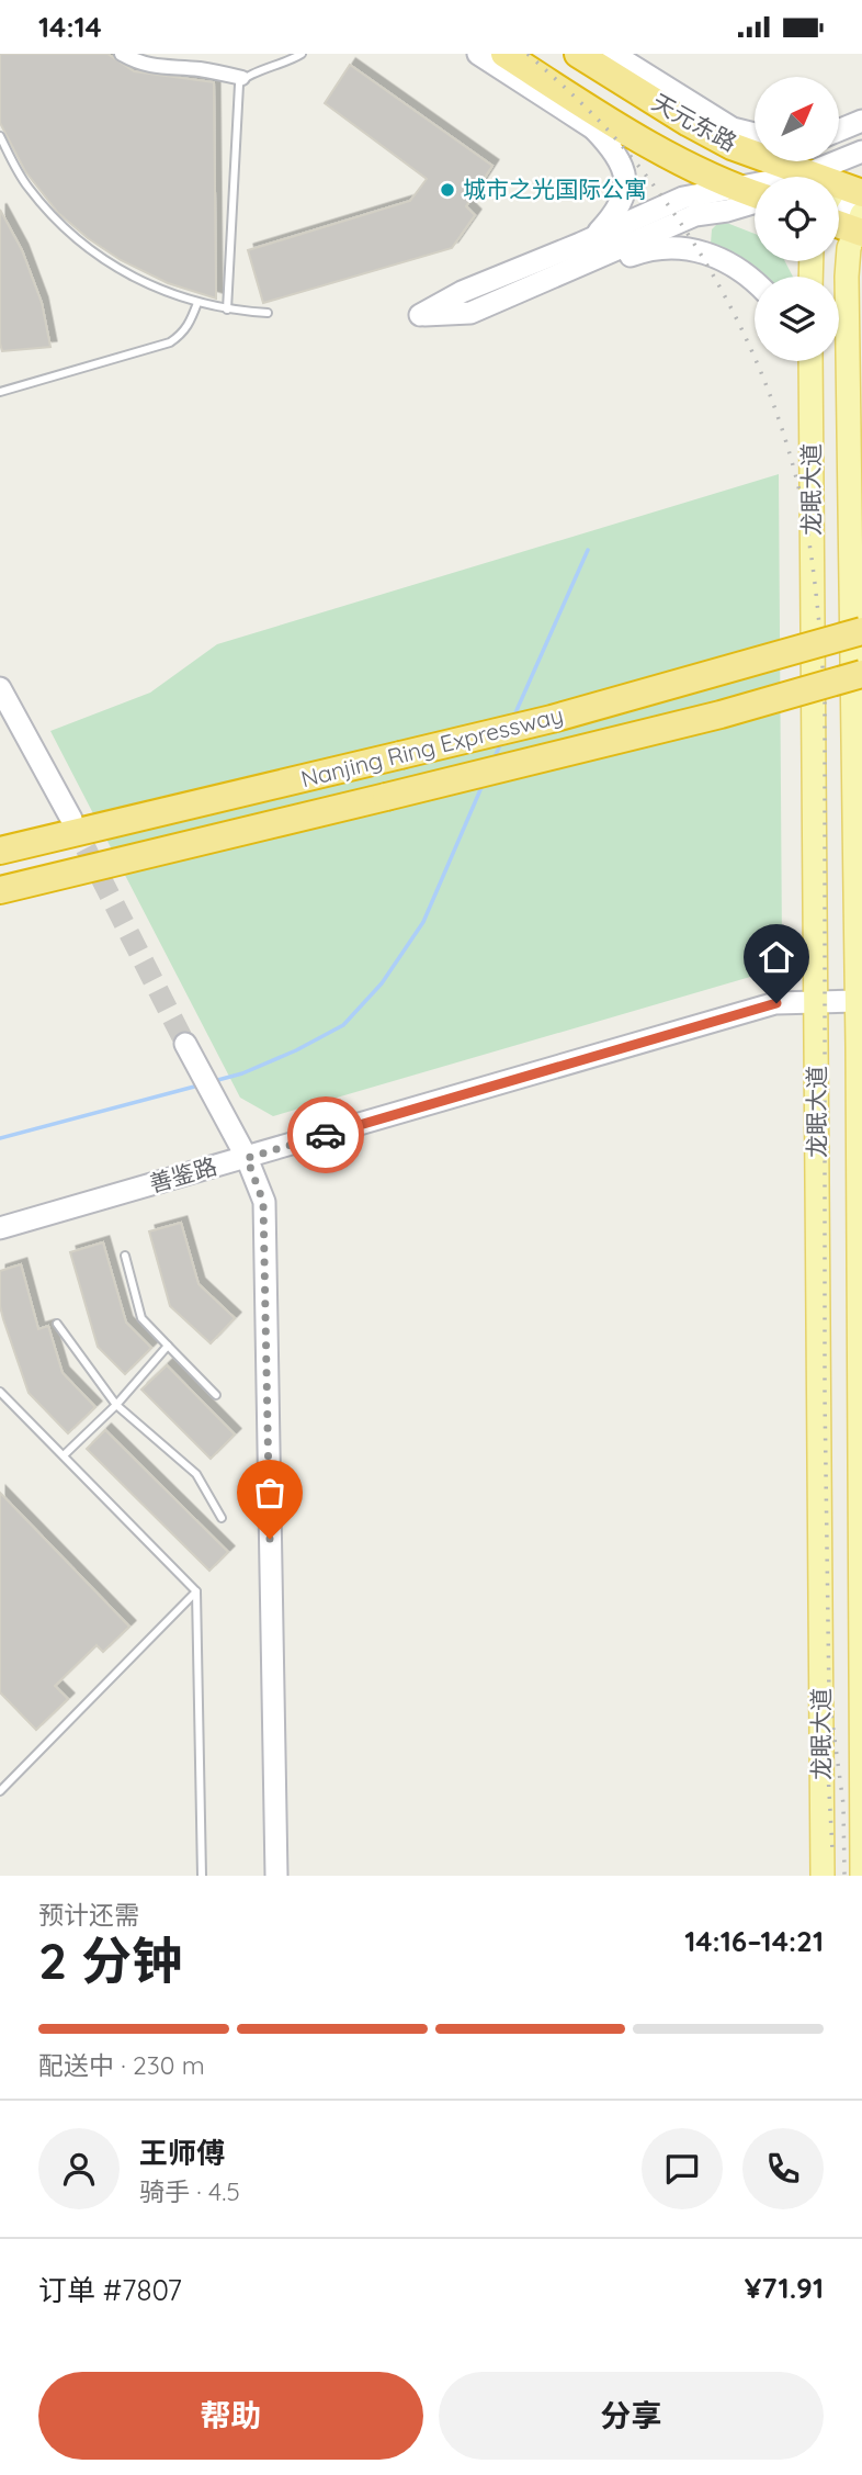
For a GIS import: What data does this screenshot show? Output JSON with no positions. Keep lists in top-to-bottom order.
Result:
{
  "streets": {
    "highway": ["天元东路", "Nanjing Ring Expressway"],
    "main road": ["龙眠大道"],
    "street": ["善鉴路"]
  },
  "crossings": [
    ["龙眠大道", "善鉴路"]
  ],
  "places": ["城市之光国际公寓"],
  "north": "top right",
  "page": {
    "status": "14:14",
    "heading": ["2 分钟", "预计还需", "14:16–14:21"],
    "panel": [
      "王师傅",
      "骑手 · 4.5",
      "订单 #7807",
      "¥71.91"
    ],
    "bar": "配送中 · 230 m",
    "buttons": ["帮助", "分享"]
  }
}
